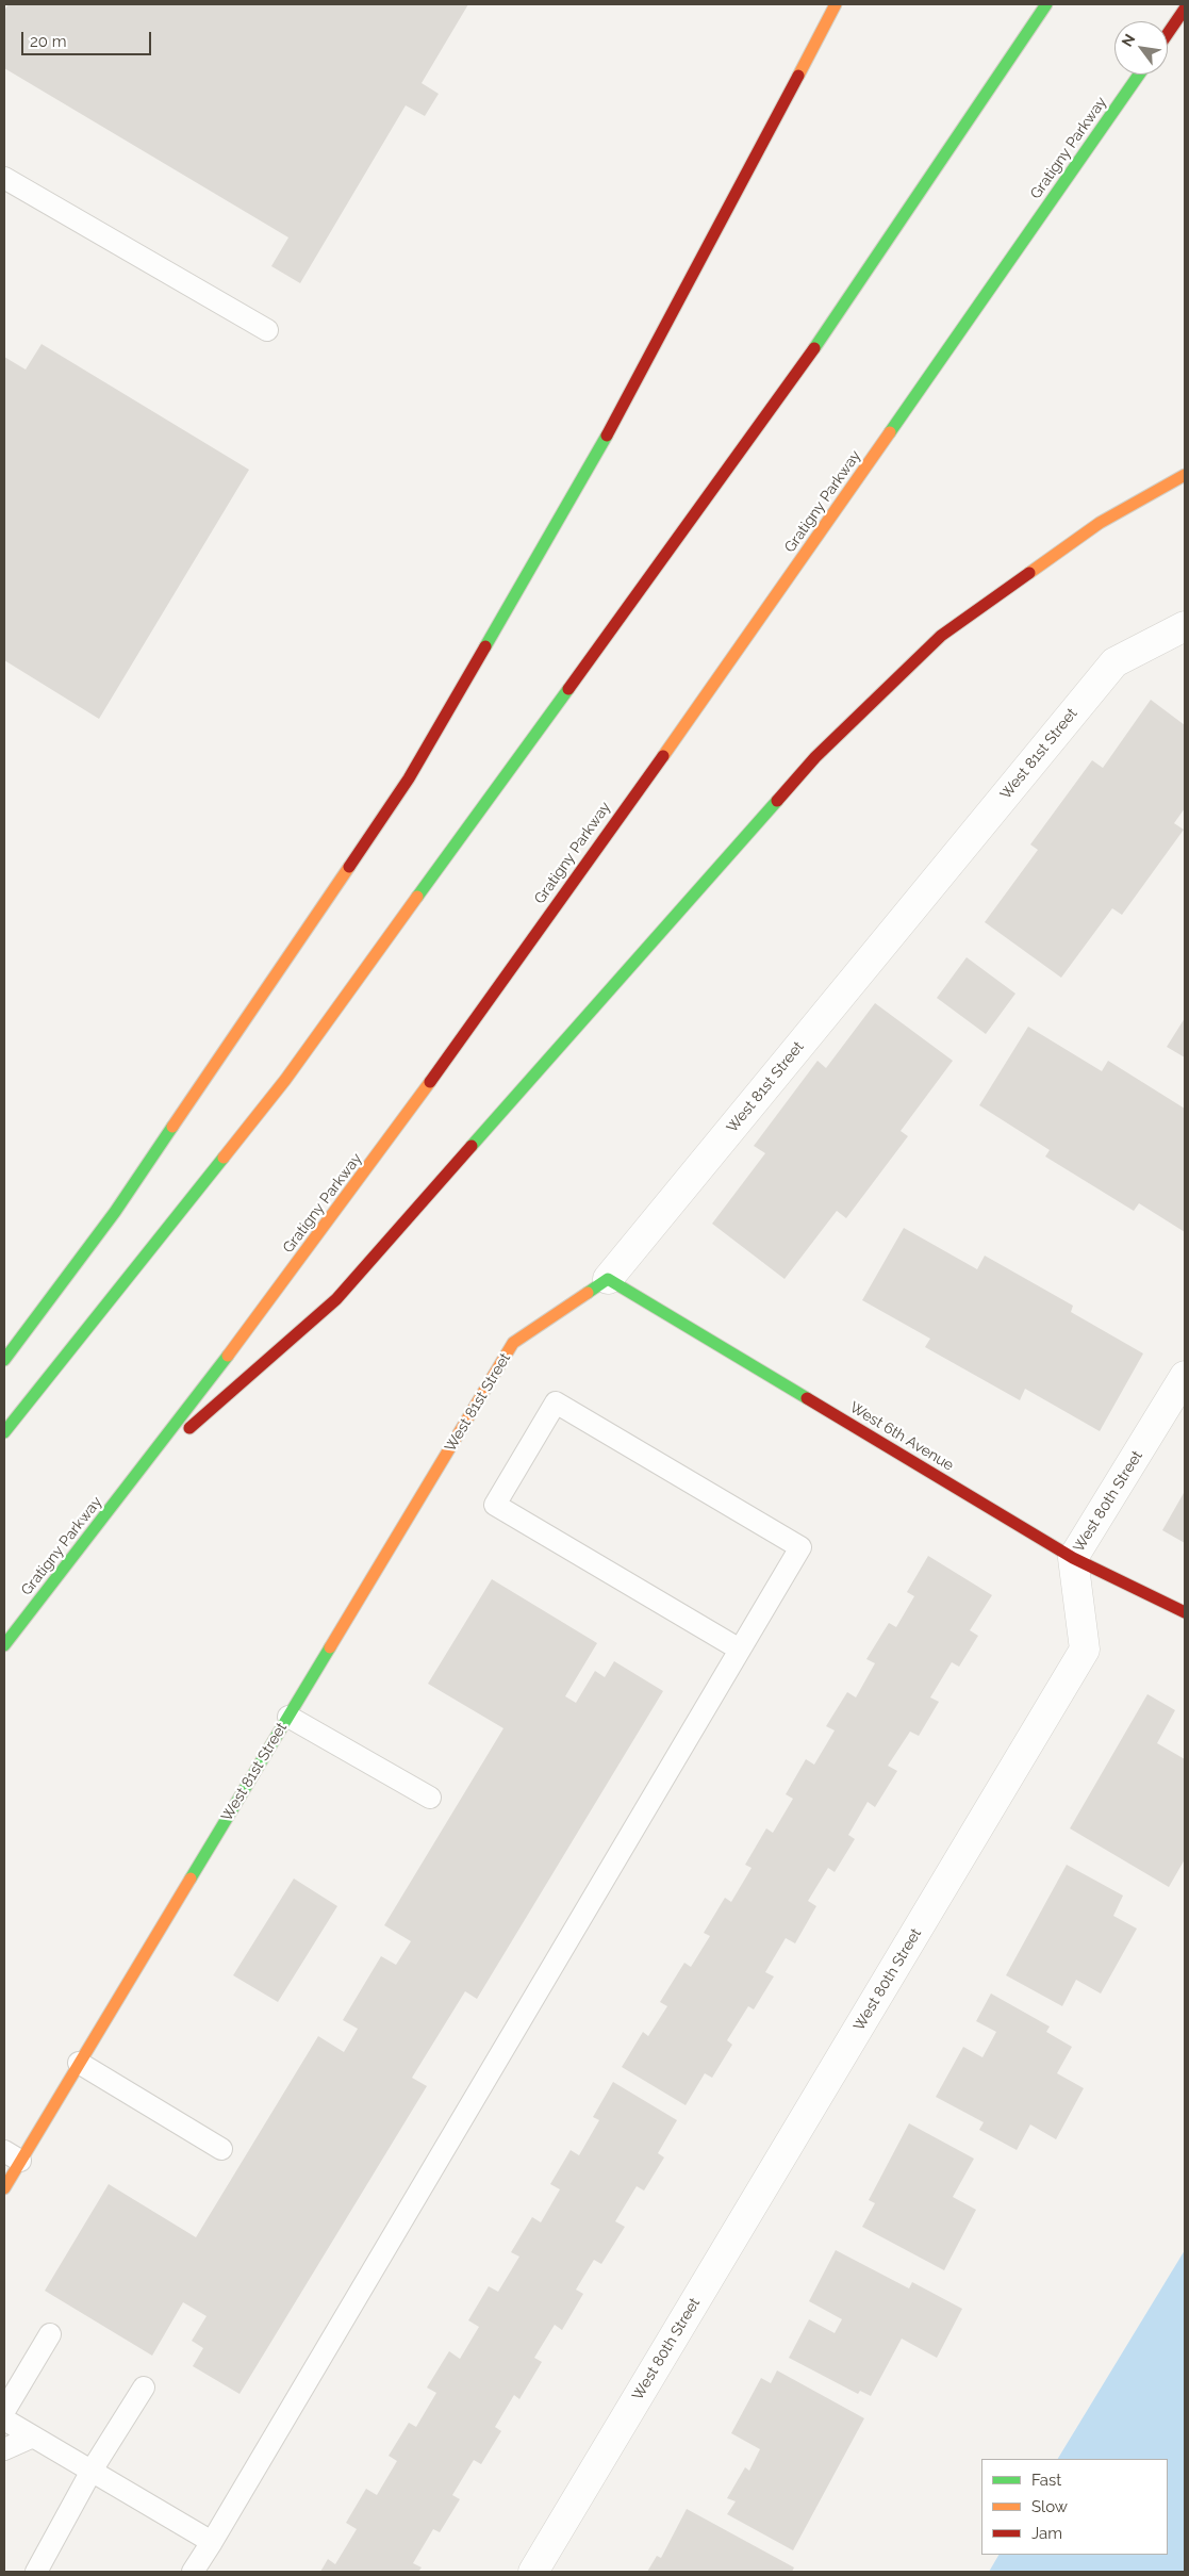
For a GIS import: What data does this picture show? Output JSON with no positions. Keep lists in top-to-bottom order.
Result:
{
  "streets": {
    "main road": ["Gratigny Parkway", "West 81st Street", "West 6th Avenue"],
    "street": ["West 80th Street"]
  },
  "crossings": [
    ["West 81st Street", "West 6th Avenue"],
    ["West 6th Avenue", "West 80th Street"]
  ],
  "legend": ["Fast", "Slow", "Jam"],
  "scale_bar": "20 m",
  "north": "top left"
}
